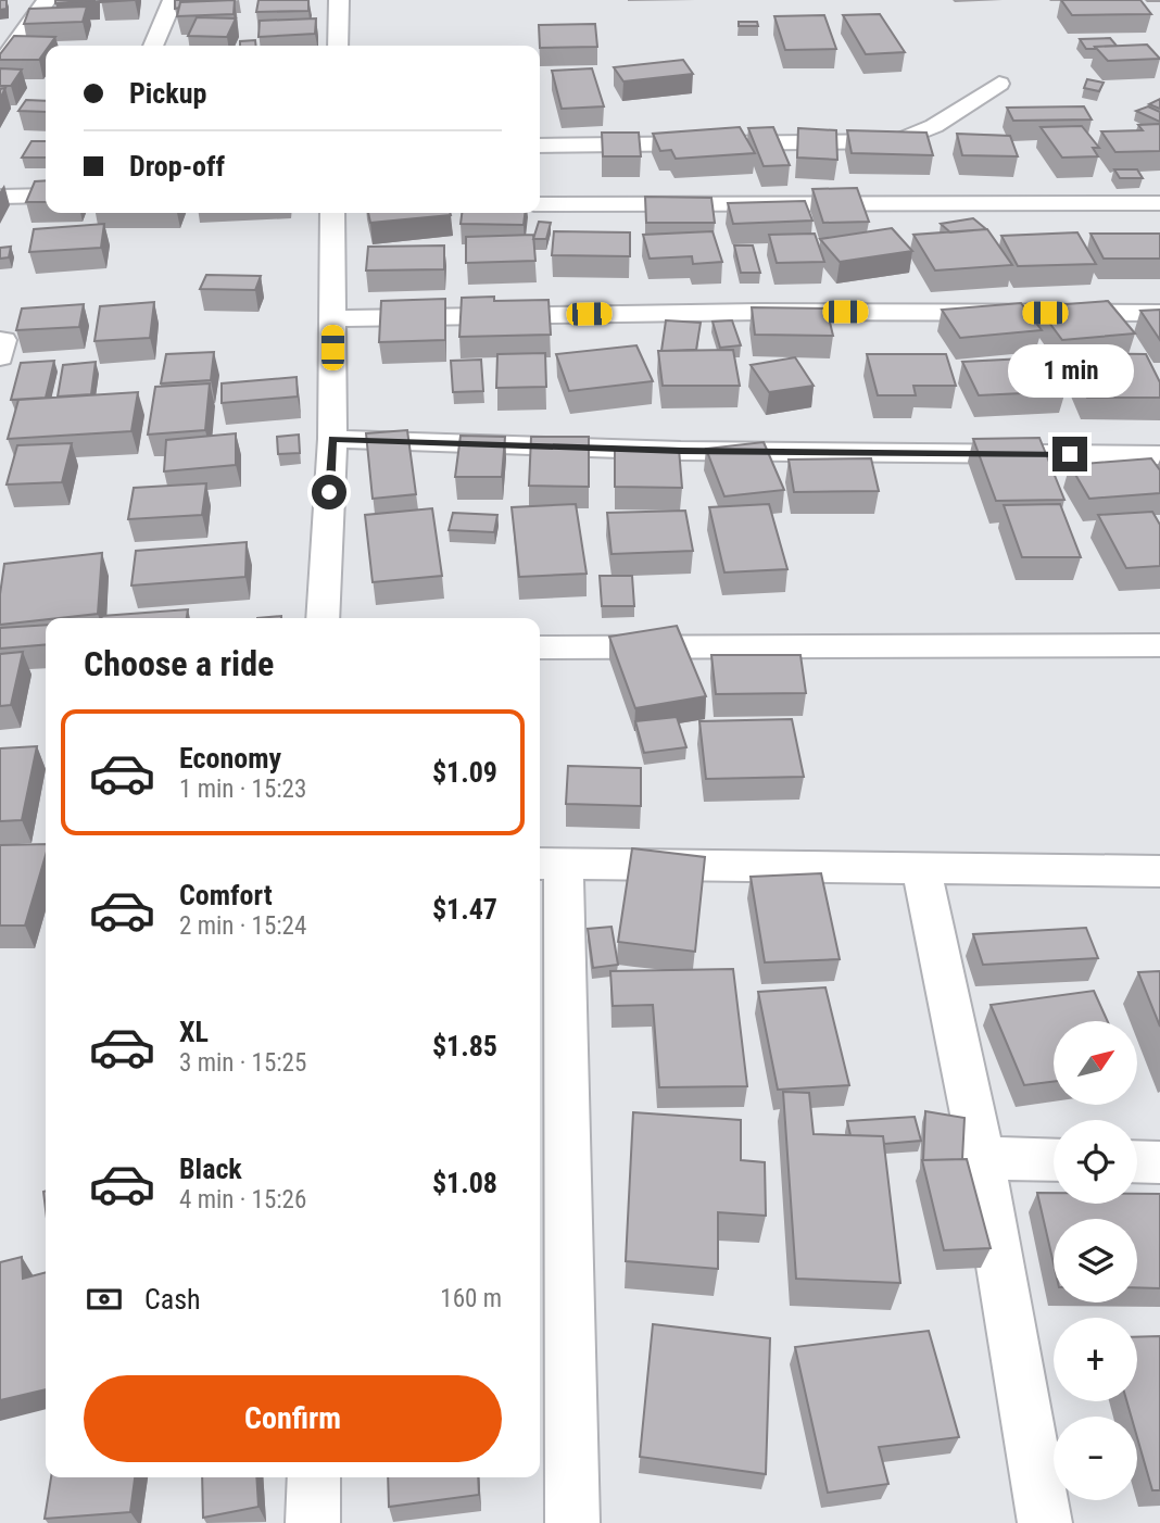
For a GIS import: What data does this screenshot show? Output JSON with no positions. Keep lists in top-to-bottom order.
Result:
{
  "north": "top right",
  "page": {
    "banner": ["Pickup", "Drop-off"],
    "bubble": "1 min",
    "heading": "Choose a ride",
    "list": [
      {
        "name": "Economy",
        "note": "1 min · 15:23",
        "value": "$1.09"
      },
      {
        "name": "Comfort",
        "note": "2 min · 15:24",
        "value": "$1.47"
      },
      {
        "name": "XL",
        "note": "3 min · 15:25",
        "value": "$1.85"
      },
      {
        "name": "Black",
        "note": "4 min · 15:26",
        "value": "$1.08"
      }
    ],
    "map_buttons": ["+", "−"],
    "pay": ["Cash", "160 m"],
    "buttons": "Confirm"
  }
}
